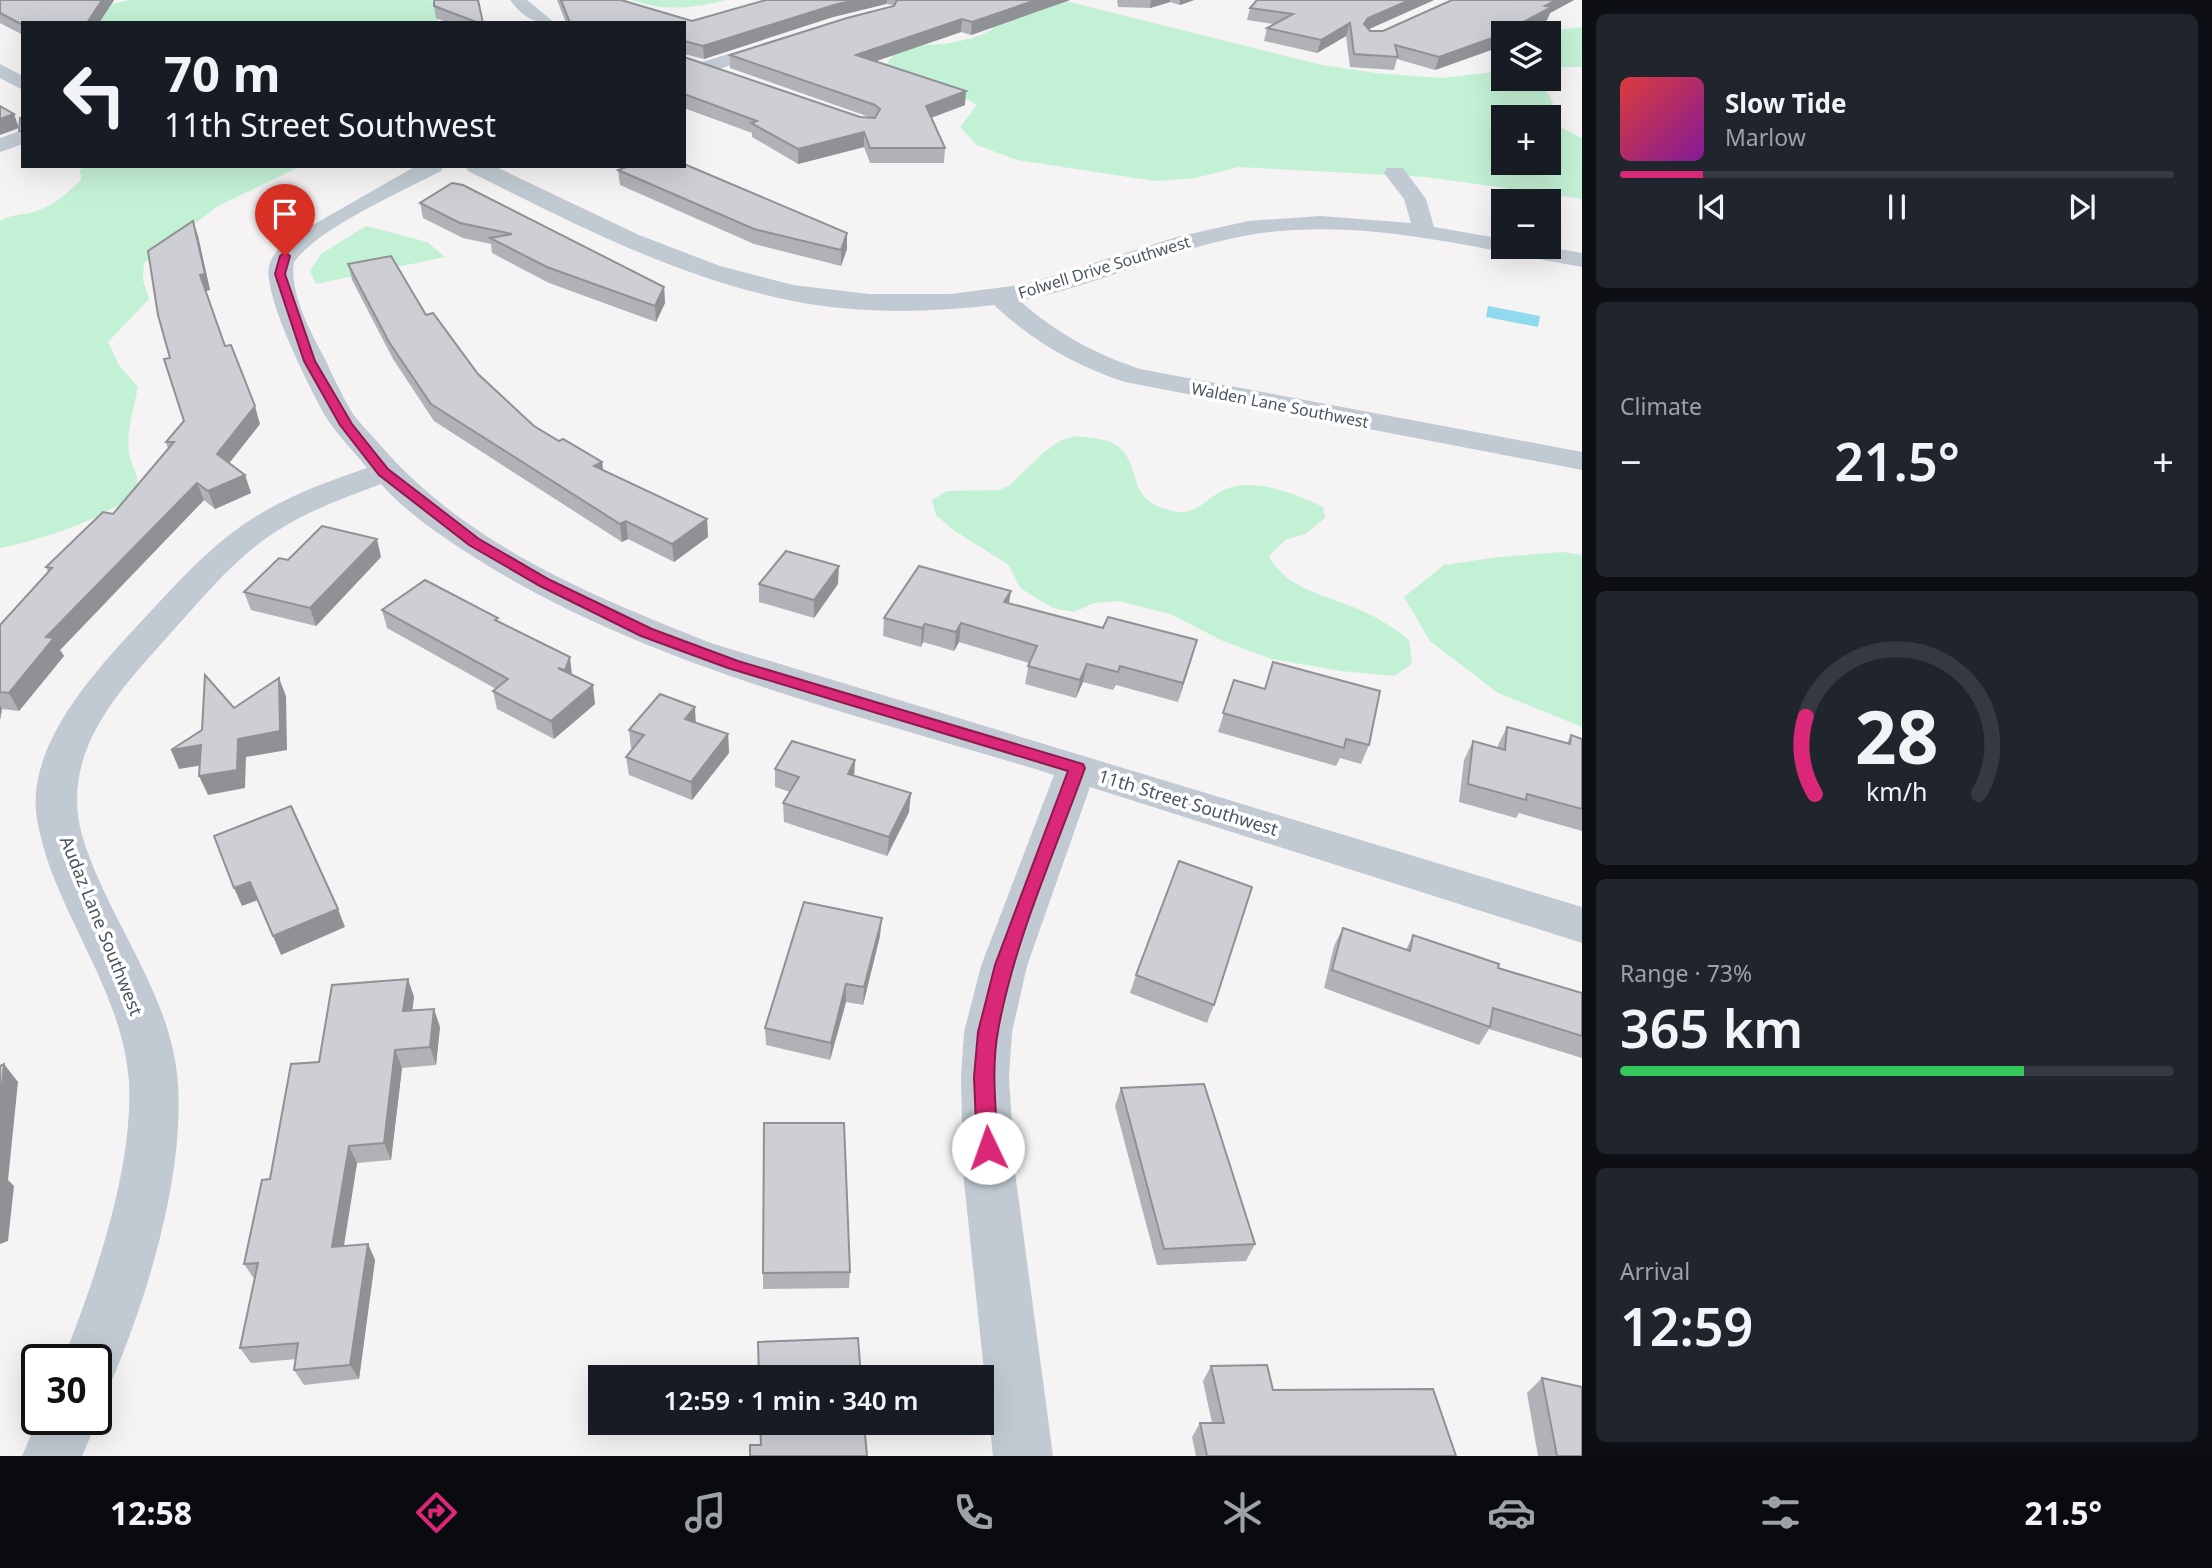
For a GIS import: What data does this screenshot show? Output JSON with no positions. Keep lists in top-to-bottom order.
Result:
{
  "streets": {
    "street": [
      "Folwell Drive Southwest",
      "Walden Lane Southwest",
      "11th Street Southwest",
      "Audaz Lane Southwest"
    ]
  },
  "crossings": [
    ["Folwell Drive Southwest", "Walden Lane Southwest"],
    ["11th Street Southwest", "Audaz Lane Southwest"]
  ],
  "page": {
    "map_buttons": ["+", "−"],
    "turn": ["70 m", "11th Street Southwest"],
    "song": ["Slow Tide", "Marlow"],
    "tile": [
      "Climate",
      ["Range · 73%", "365 km"],
      ["Arrival", "12:59"]
    ],
    "heat": ["−", "21.5°", "+"],
    "limit": "30",
    "trip": "12:59 · 1 min · 340 m",
    "tabs": ["12:58", "21.5°"],
    "gauge": ["28", "km/h"]
  }
}
